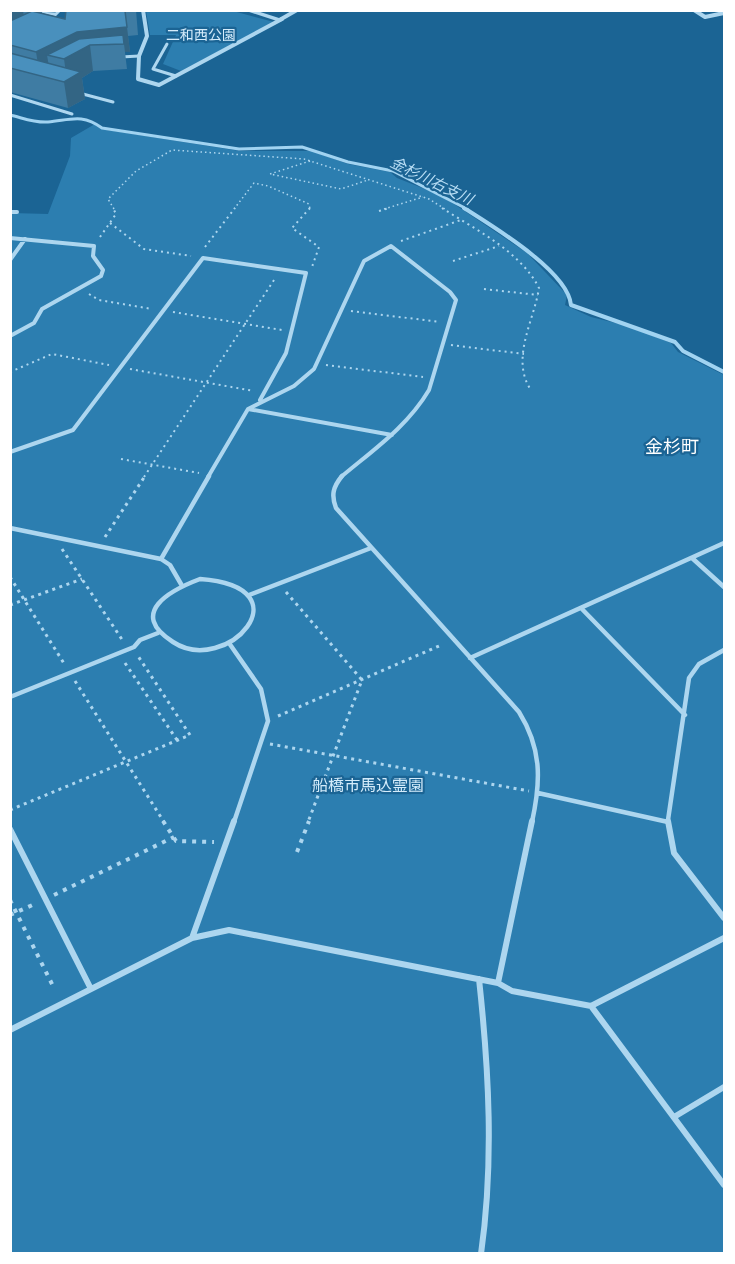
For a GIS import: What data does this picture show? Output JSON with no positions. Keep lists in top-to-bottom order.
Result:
{
  "districts": ["金杉町"],
  "water": ["金杉川右支川"],
  "parks": ["二和西公園", "船橋市馬込霊園"]
}
